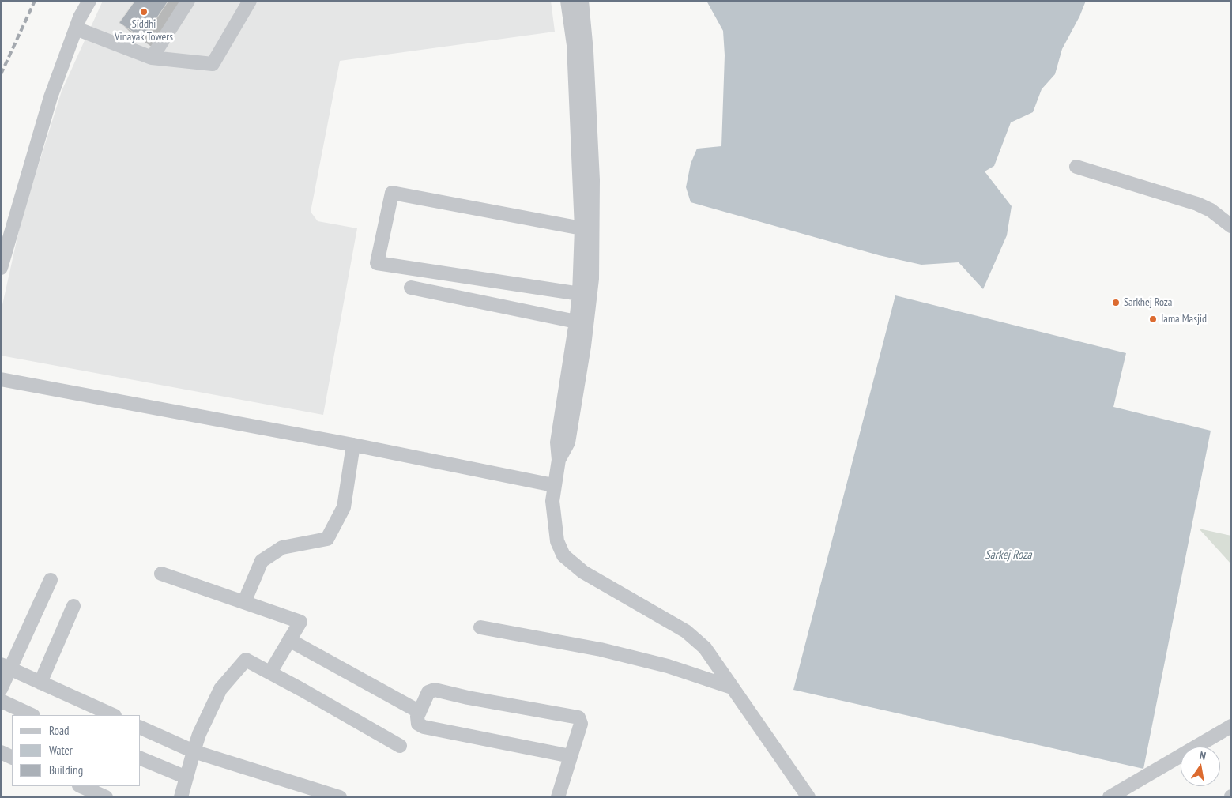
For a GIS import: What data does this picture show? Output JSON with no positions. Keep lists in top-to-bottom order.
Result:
{
  "water": ["Sarkej Roza"],
  "places": ["Siddhi Vinayak Towers", "Sarkhej Roza", "Jama Masjid"],
  "legend": ["Road", "Water", "Building"],
  "north": "top"
}
